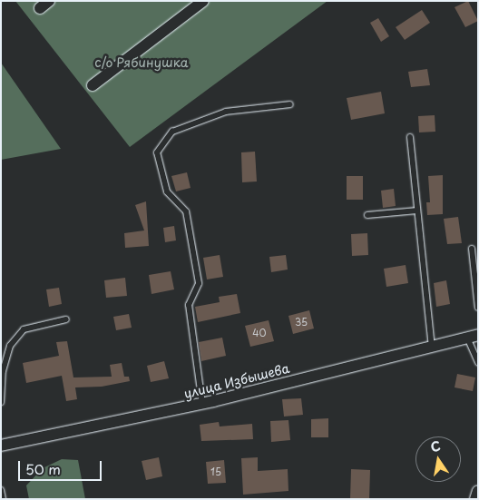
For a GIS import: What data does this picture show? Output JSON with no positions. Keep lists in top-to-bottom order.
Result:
{
  "streets": {
    "street": ["улица Избышева"]
  },
  "parks": ["с/о Рябинушка"],
  "house_numbers": ["35", "40", "15"],
  "scale_bar": "50 m",
  "north": "top"
}
